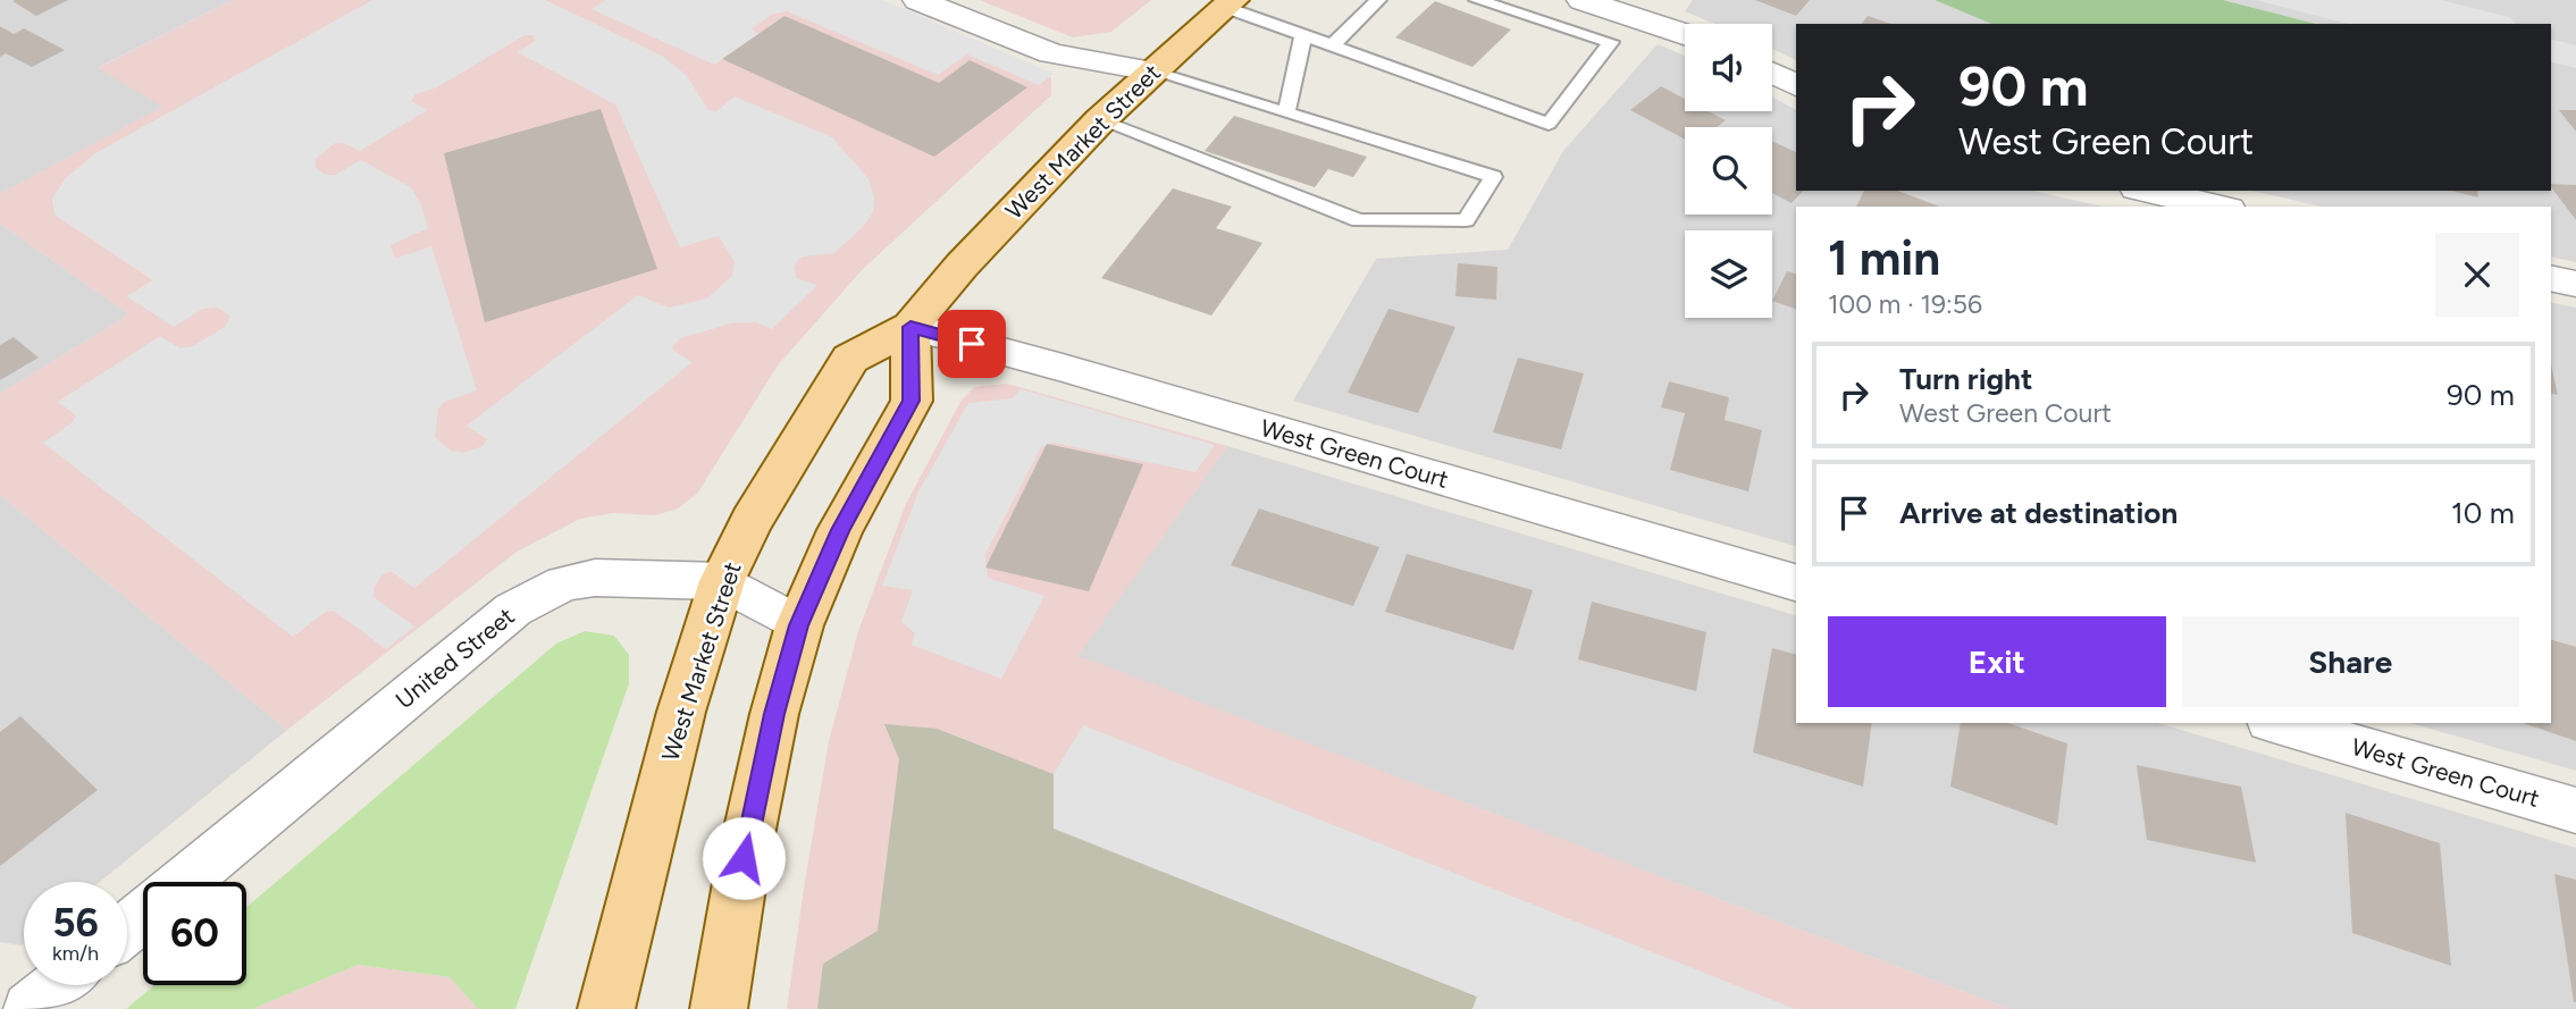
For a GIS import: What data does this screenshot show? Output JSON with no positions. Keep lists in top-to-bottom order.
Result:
{
  "streets": {
    "main road": ["West Market Street"],
    "street": ["West Green Court", "United Street"]
  },
  "crossings": [
    ["West Market Street", "West Green Court"],
    ["West Market Street", "United Street"]
  ],
  "page": {
    "turn": ["90 m", "West Green Court"],
    "heading": ["1 min", "100 m · 19:56"],
    "list": [
      {
        "name": "Turn right",
        "note": "West Green Court",
        "value": "90 m"
      },
      {
        "name": "Arrive at destination",
        "value": "10 m"
      }
    ],
    "buttons": ["Exit", "Share"],
    "speed": "56 km/h",
    "limit": "60"
  }
}
